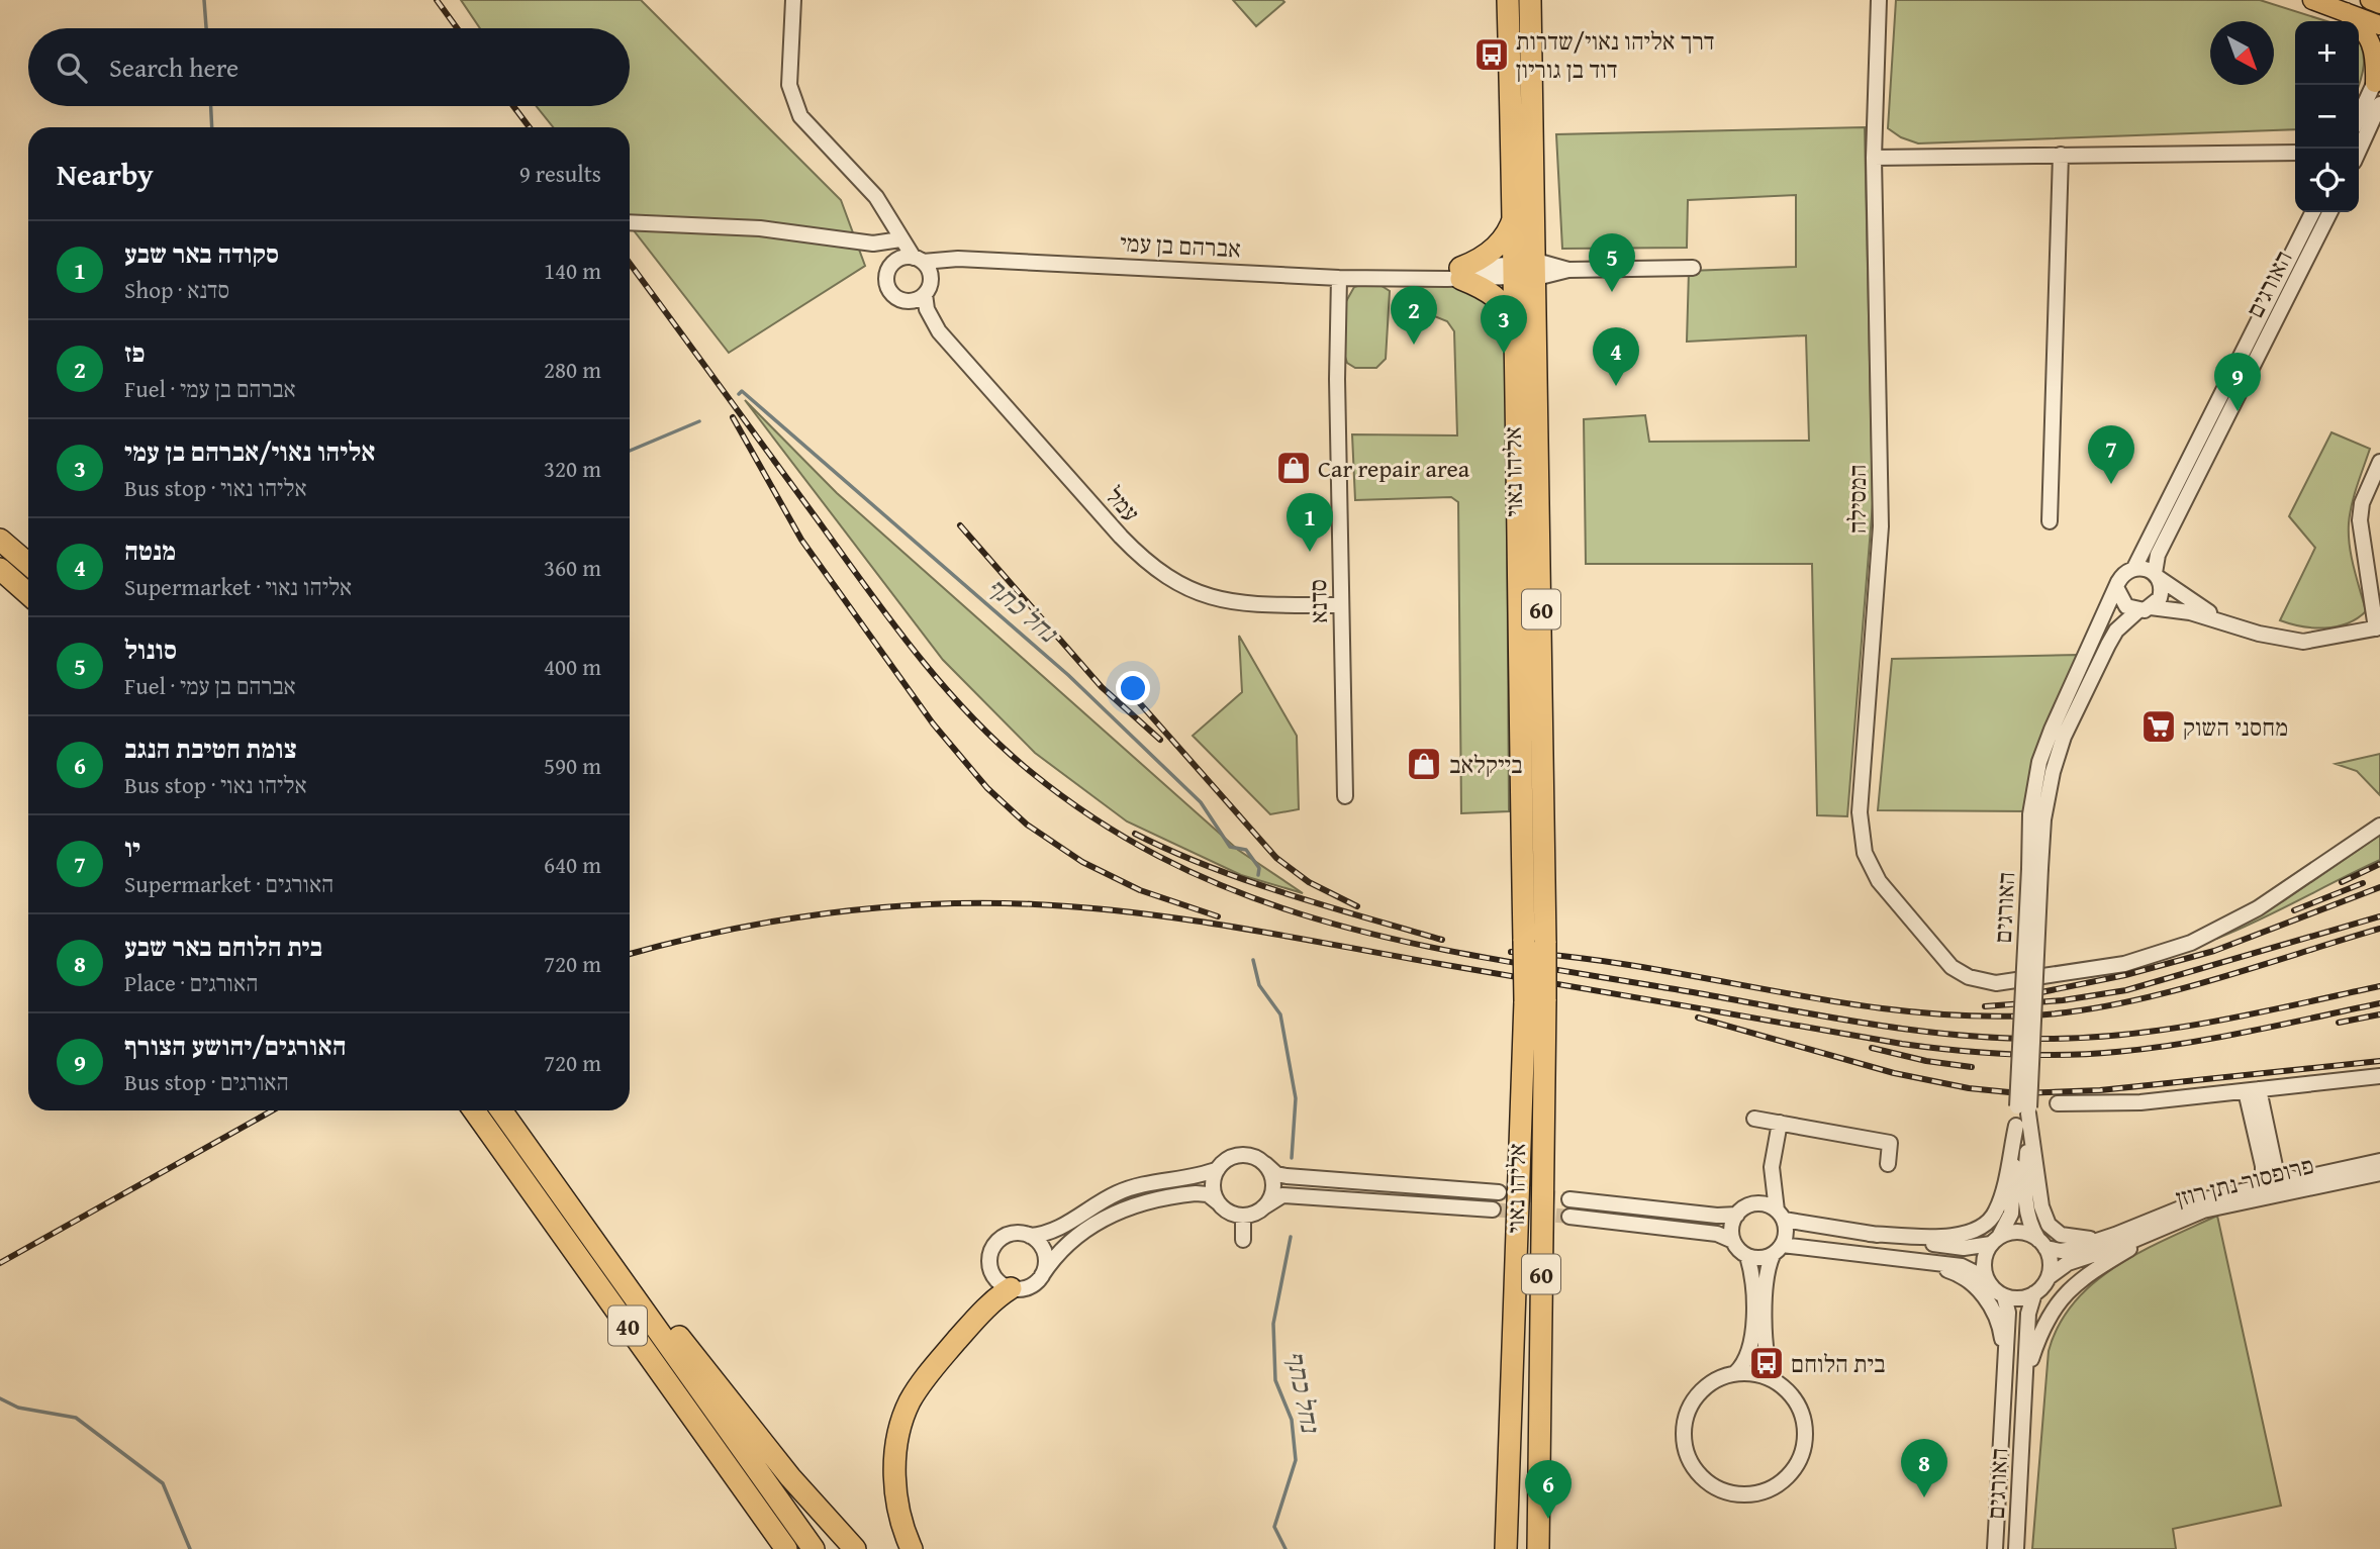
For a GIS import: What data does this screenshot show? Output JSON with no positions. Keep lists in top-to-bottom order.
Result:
{
  "streets": {
    "highway": ["אליהו נאוי", "60", "40"],
    "street": [
      "אברהם בן עמי",
      "האורגים",
      "המסילה",
      "עמל",
      "סדנא",
      "פרופסור נתן רוזן"
    ]
  },
  "crossings": [
    ["אברהם בן עמי", "אליהו נאוי"],
    ["אברהם בן עמי", "עמל"],
    ["אברהם בן עמי", "סדנא"],
    ["האורגים", "פרופסור נתן רוזן"],
    ["אליהו נאוי", "60"],
    ["עמל", "סדנא"]
  ],
  "water": ["נחל כתף"],
  "places": {
    "bus stop": ["דרך אליהו נאוי/שדרות דוד בן גוריון", "בית הלוחם"],
    "shop": ["Car repair area", "בייקלאב"],
    "supermarket": ["מחסני השוק"]
  },
  "north": "bottom right",
  "page": {
    "map_buttons": ["+", "−"],
    "search": "Search here",
    "heading": ["Nearby", "9 results"],
    "list": [
      {
        "mark": "1",
        "name": "סקודה באר שבע",
        "note": "Shop · סדנא",
        "value": "140 m"
      },
      {
        "mark": "2",
        "name": "פז",
        "note": "Fuel · אברהם בן עמי",
        "value": "280 m"
      },
      {
        "mark": "3",
        "name": "אליהו נאוי/אברהם בן עמי",
        "note": "Bus stop · אליהו נאוי",
        "value": "320 m"
      },
      {
        "mark": "4",
        "name": "מנטה",
        "note": "Supermarket · אליהו נאוי",
        "value": "360 m"
      },
      {
        "mark": "5",
        "name": "סונול",
        "note": "Fuel · אברהם בן עמי",
        "value": "400 m"
      },
      {
        "mark": "6",
        "name": "צומת חטיבת הנגב",
        "note": "Bus stop · אליהו נאוי",
        "value": "590 m"
      },
      {
        "mark": "7",
        "name": "יו",
        "note": "Supermarket · האורגים",
        "value": "640 m"
      },
      {
        "mark": "8",
        "name": "בית הלוחם באר שבע",
        "note": "Place · האורגים",
        "value": "720 m"
      },
      {
        "mark": "9",
        "name": "האורגים/יהושע הצורף",
        "note": "Bus stop · האורגים",
        "value": "720 m"
      }
    ],
    "pins": [
      "5",
      "2",
      "3",
      "4",
      "9",
      "7",
      "1",
      "8",
      "6"
    ]
  }
}
